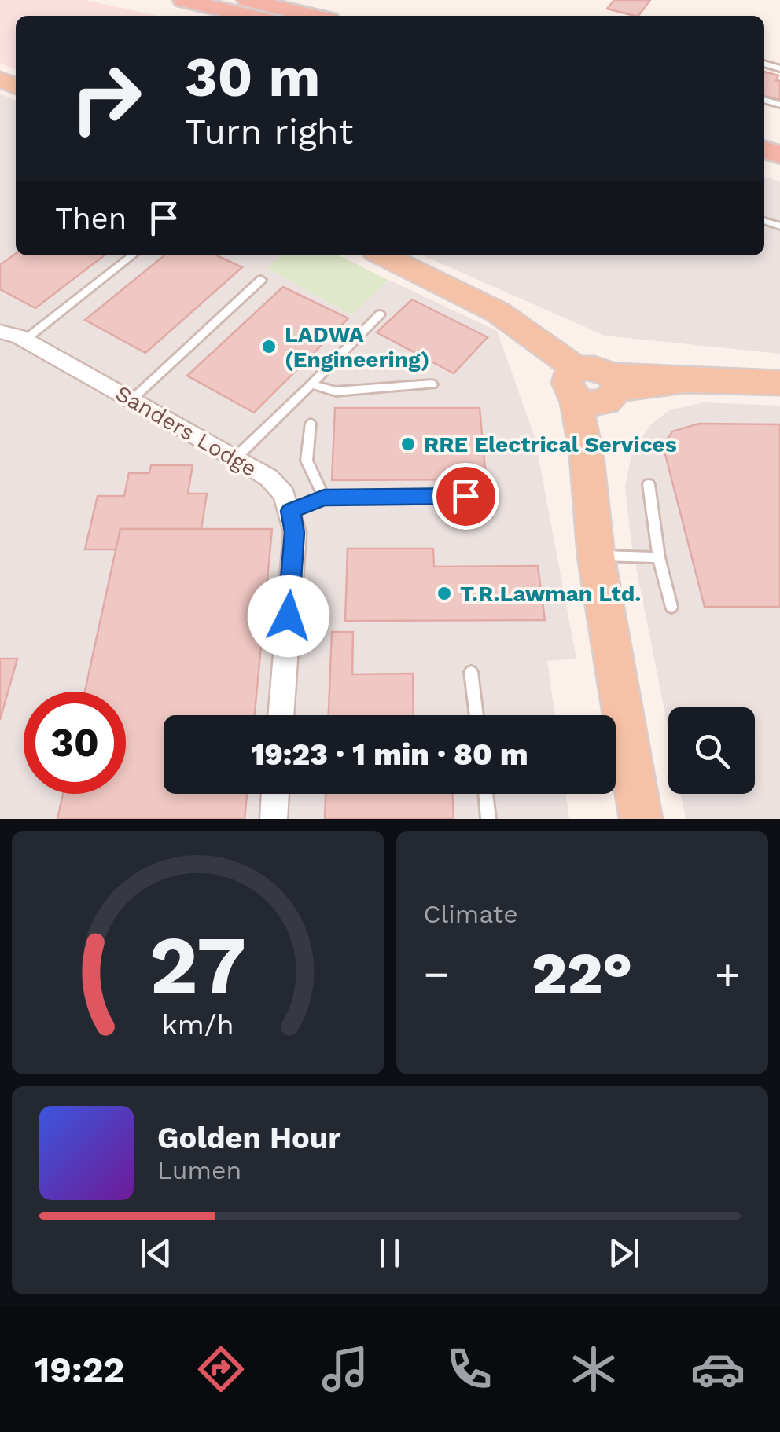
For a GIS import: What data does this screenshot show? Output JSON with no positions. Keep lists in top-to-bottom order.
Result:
{
  "streets": {
    "street": ["Sanders Lodge"]
  },
  "places": ["LADWA (Engineering)", "RRE Electrical Services", "T.R.Lawman Ltd."],
  "page": {
    "turn": ["30 m", "Turn right"],
    "then": "Then",
    "limit": "30",
    "trip": "19:23 · 1 min · 80 m",
    "tile": "Climate",
    "heat": ["−", "22°", "+"],
    "song": ["Golden Hour", "Lumen"],
    "tabs": "19:22",
    "gauge": ["27", "km/h"]
  }
}
